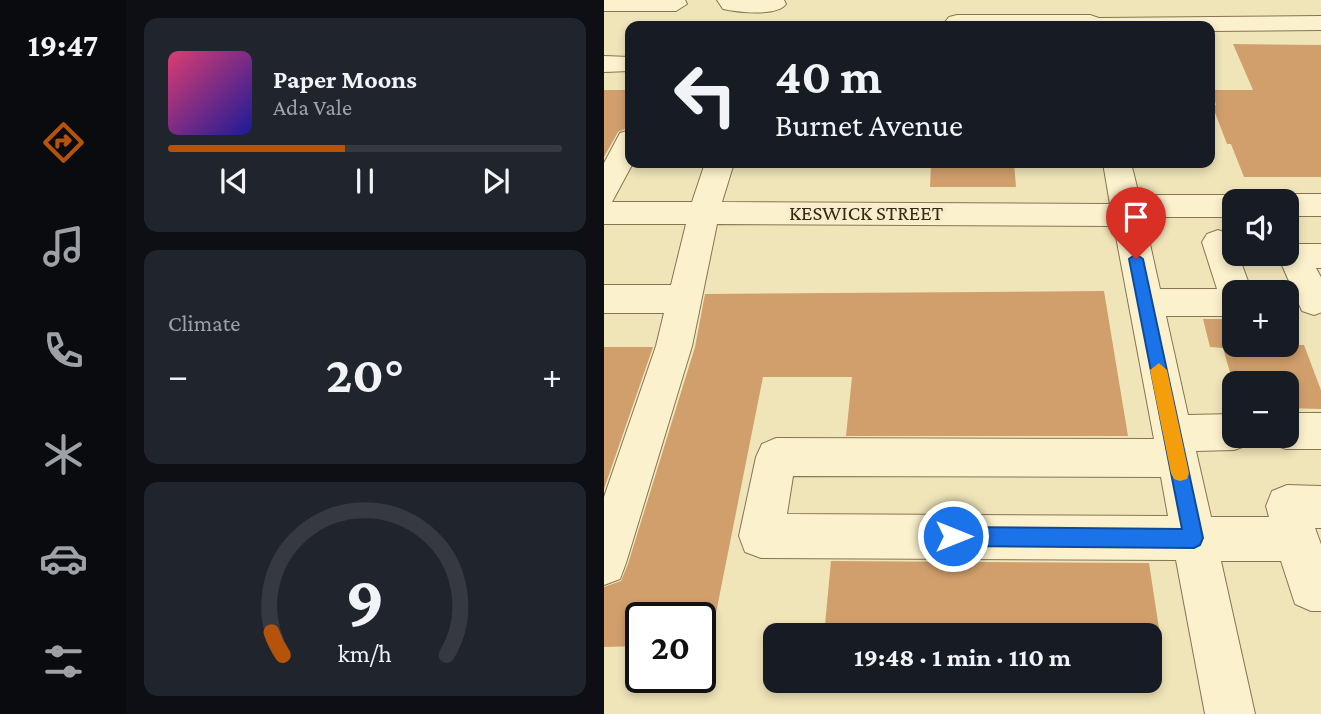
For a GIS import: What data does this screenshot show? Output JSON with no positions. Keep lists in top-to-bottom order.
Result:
{
  "streets": {
    "street": ["KESWICK STREET"]
  },
  "page": {
    "tabs": "19:47",
    "turn": ["40 m", "Burnet Avenue"],
    "song": ["Paper Moons", "Ada Vale"],
    "map_buttons": ["+", "−"],
    "tile": "Climate",
    "heat": ["−", "20°", "+"],
    "limit": "20",
    "trip": "19:48 · 1 min · 110 m",
    "gauge": ["9", "km/h"]
  }
}
